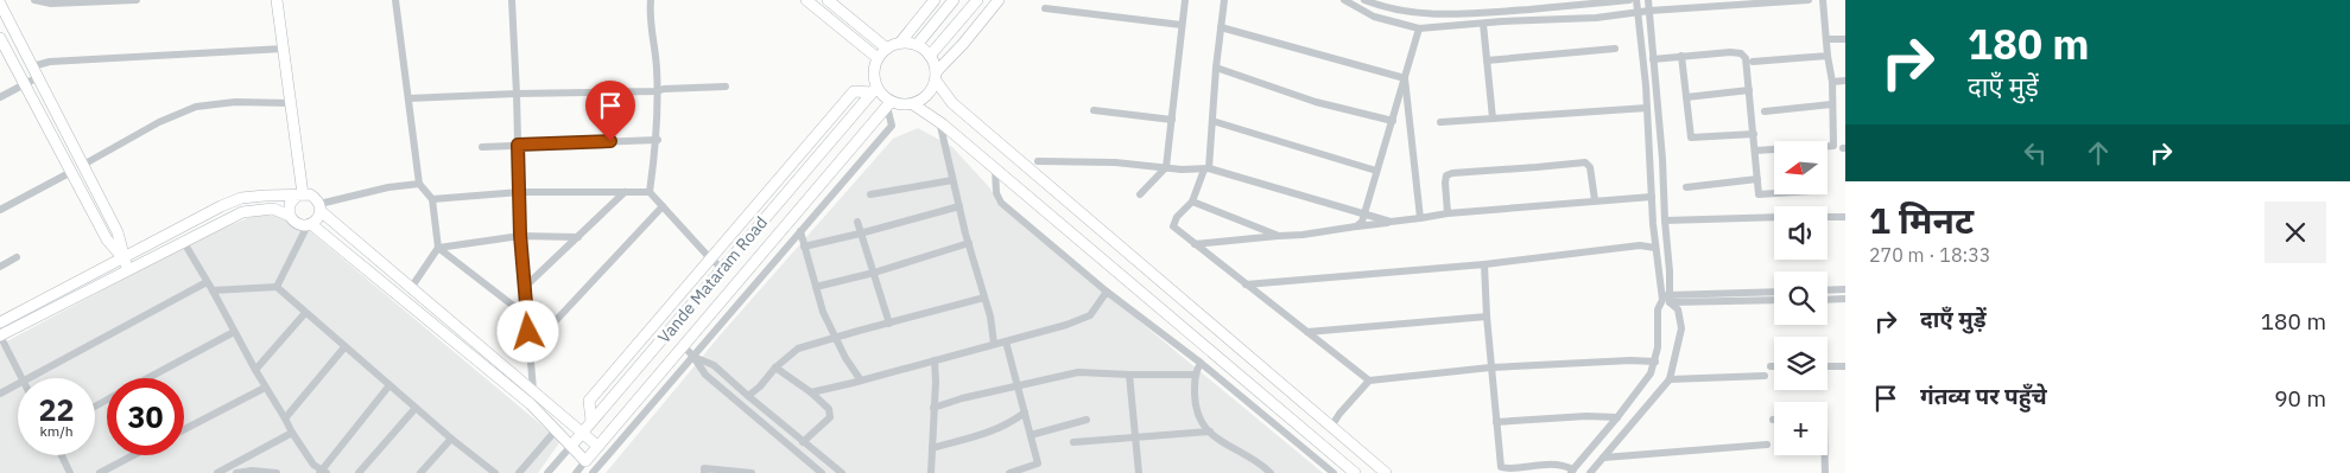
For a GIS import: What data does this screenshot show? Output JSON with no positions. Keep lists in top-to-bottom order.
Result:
{
  "streets": {
    "main road": ["Vande Mataram Road"]
  },
  "north": "left",
  "page": {
    "turn": ["180 m", "दाएँ मुड़ें"],
    "map_buttons": "+",
    "heading": ["1 मिनट", "270 m · 18:33"],
    "list": [
      {
        "name": "दाएँ मुड़ें",
        "value": "180 m"
      },
      {
        "name": "गंतव्य पर पहुँचे",
        "value": "90 m"
      }
    ],
    "speed": "22 km/h",
    "limit": "30"
  }
}
